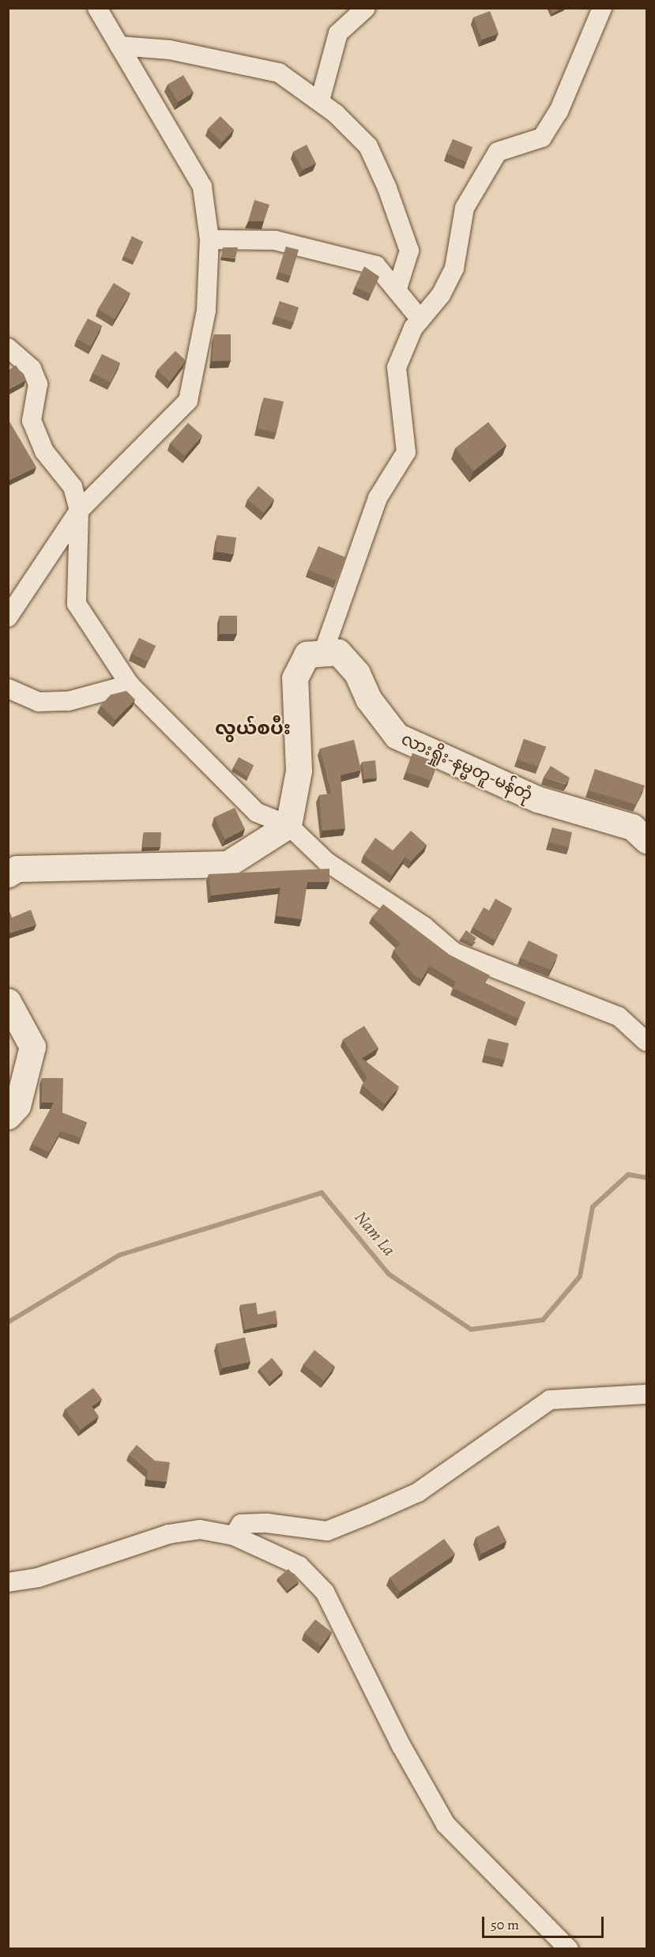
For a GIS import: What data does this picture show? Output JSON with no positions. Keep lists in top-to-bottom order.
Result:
{
  "streets": {
    "main road": ["လားရှိုး-နမ္မတူ-မန်တုံ"]
  },
  "districts": ["လွယ်စပီး"],
  "water": ["Nam La"],
  "scale_bar": "50 m"
}
